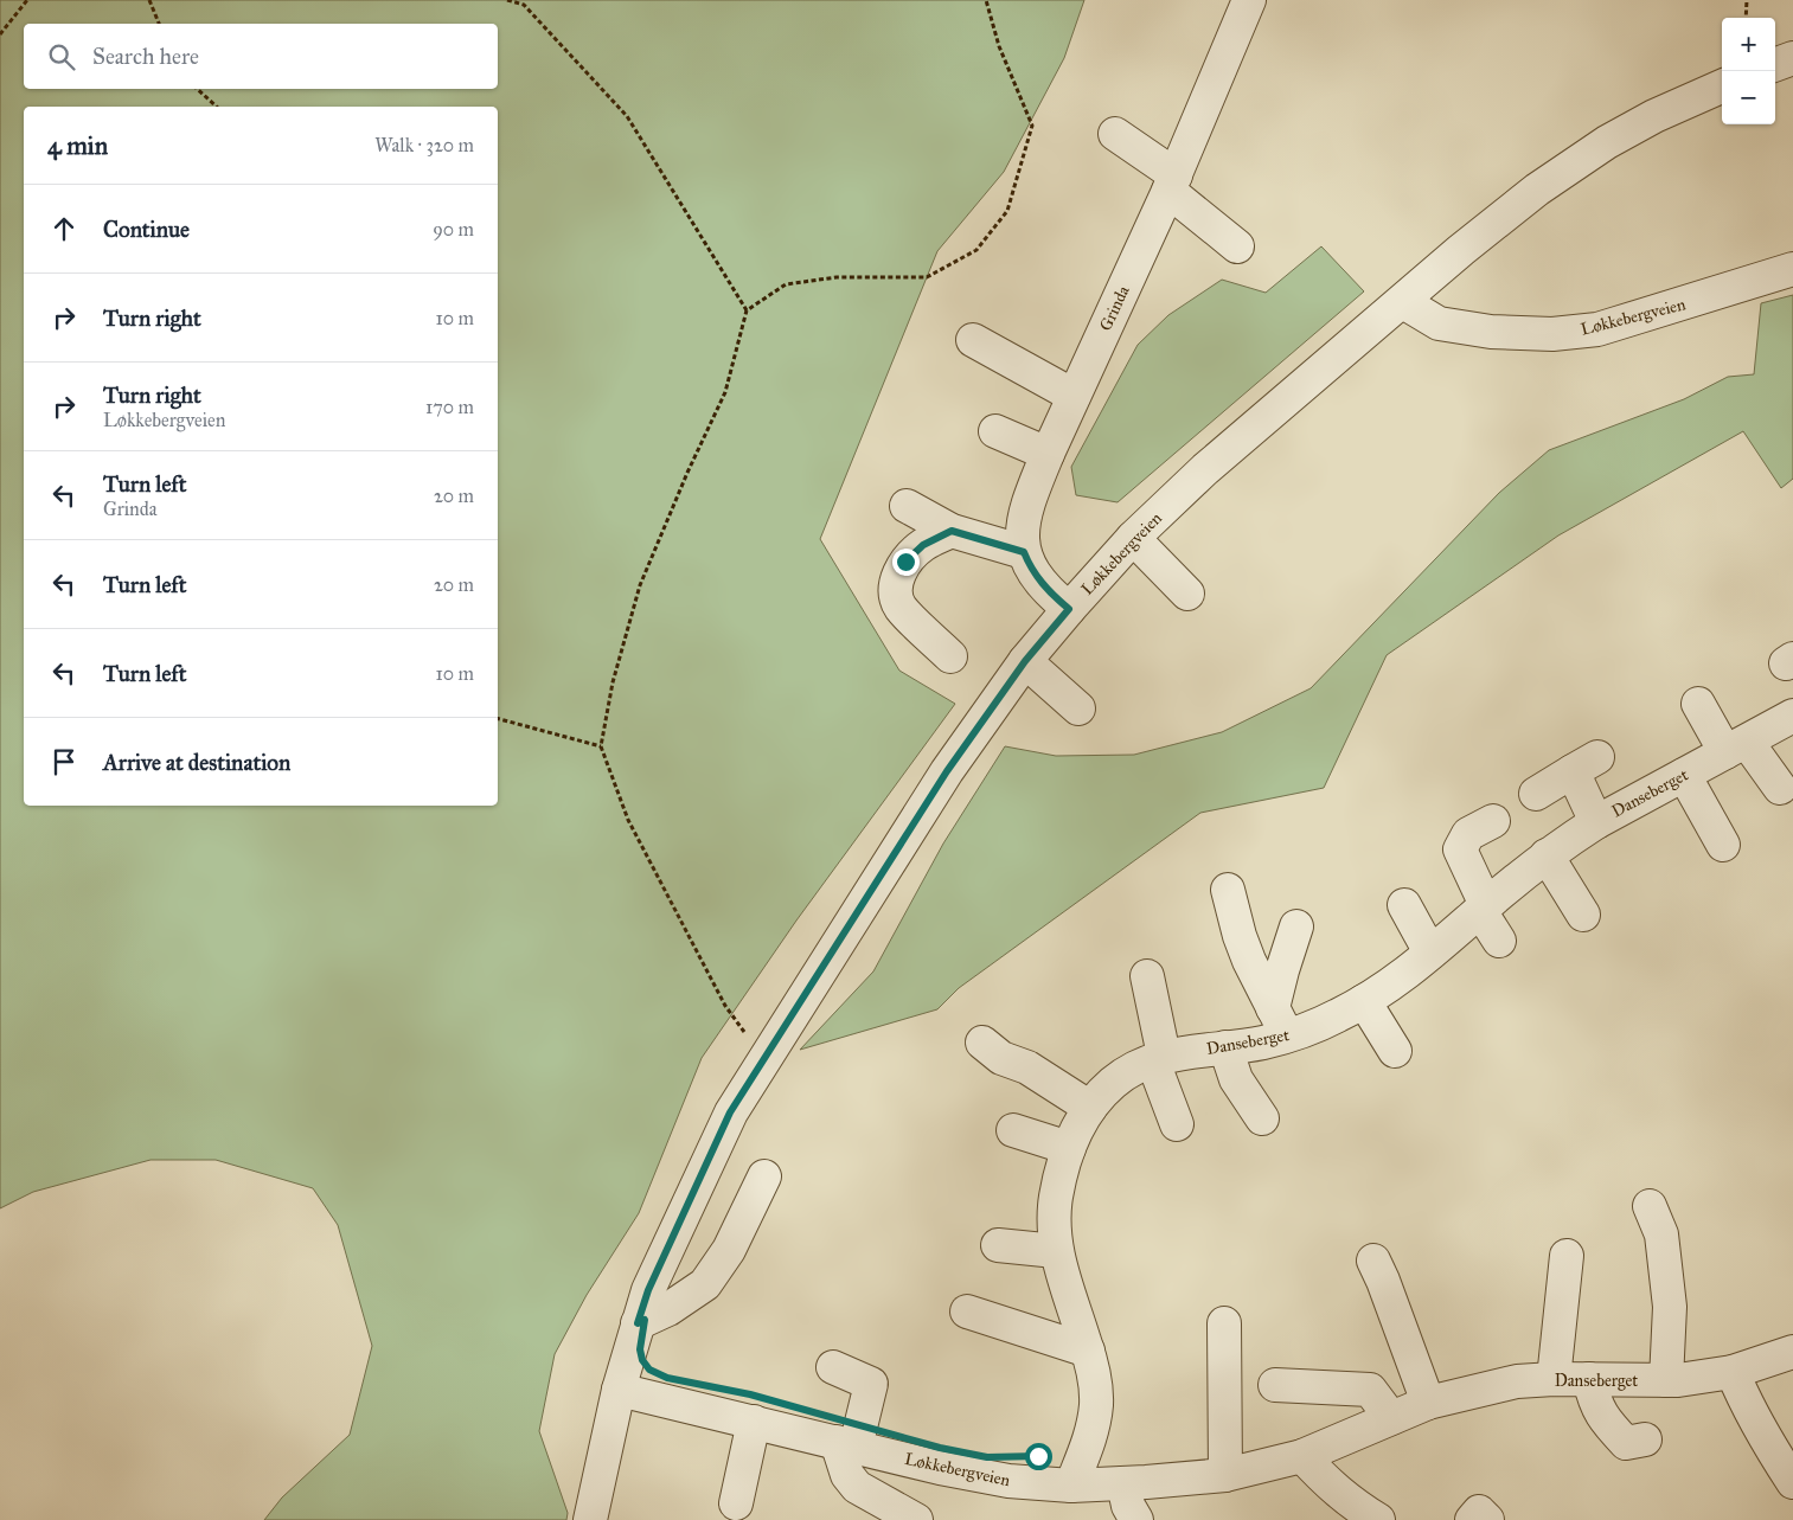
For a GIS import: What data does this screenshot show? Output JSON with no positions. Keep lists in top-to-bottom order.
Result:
{
  "streets": {
    "street": ["Grinda", "Løkkebergveien", "Danseberget"]
  },
  "crossings": [
    ["Grinda", "Løkkebergveien"],
    ["Løkkebergveien", "Danseberget"]
  ],
  "page": {
    "map_buttons": ["+", "−"],
    "search": "Search here",
    "heading": ["4 min", "Walk · 320 m"],
    "list": [
      ["Continue", "90 m"],
      ["Turn right", "10 m"],
      ["Turn right", "Løkkebergveien", "170 m"],
      ["Turn left", "Grinda", "20 m"],
      ["Turn left", "20 m"],
      ["Turn left", "10 m"],
      "Arrive at destination"
    ]
  }
}
